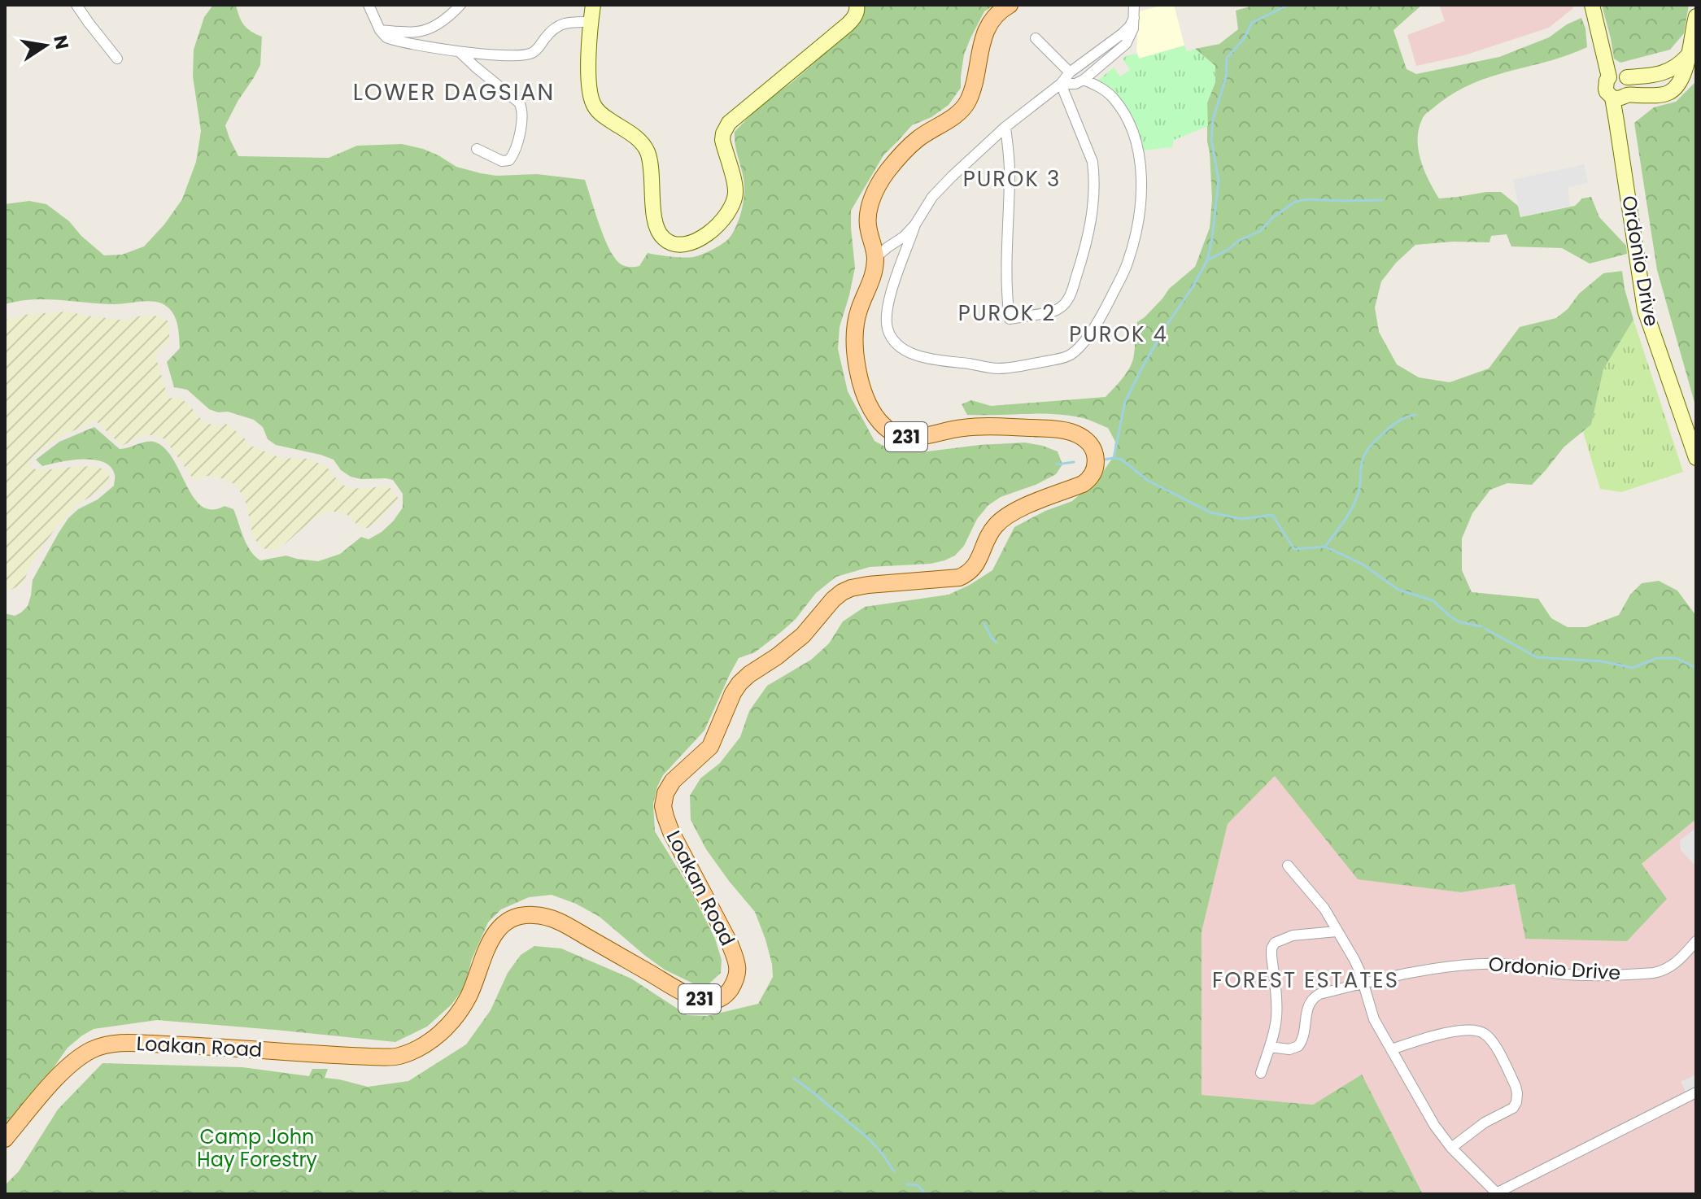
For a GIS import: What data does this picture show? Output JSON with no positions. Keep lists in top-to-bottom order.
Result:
{
  "streets": {
    "main road": ["231", "Loakan Road"],
    "street": ["Ordonio Drive"]
  },
  "districts": [
    "LOWER DAGSIAN",
    "PUROK 3",
    "PUROK 2",
    "PUROK 4",
    "FOREST ESTATES"
  ],
  "parks": ["Camp John Hay Forestry"],
  "north": "right"
}
